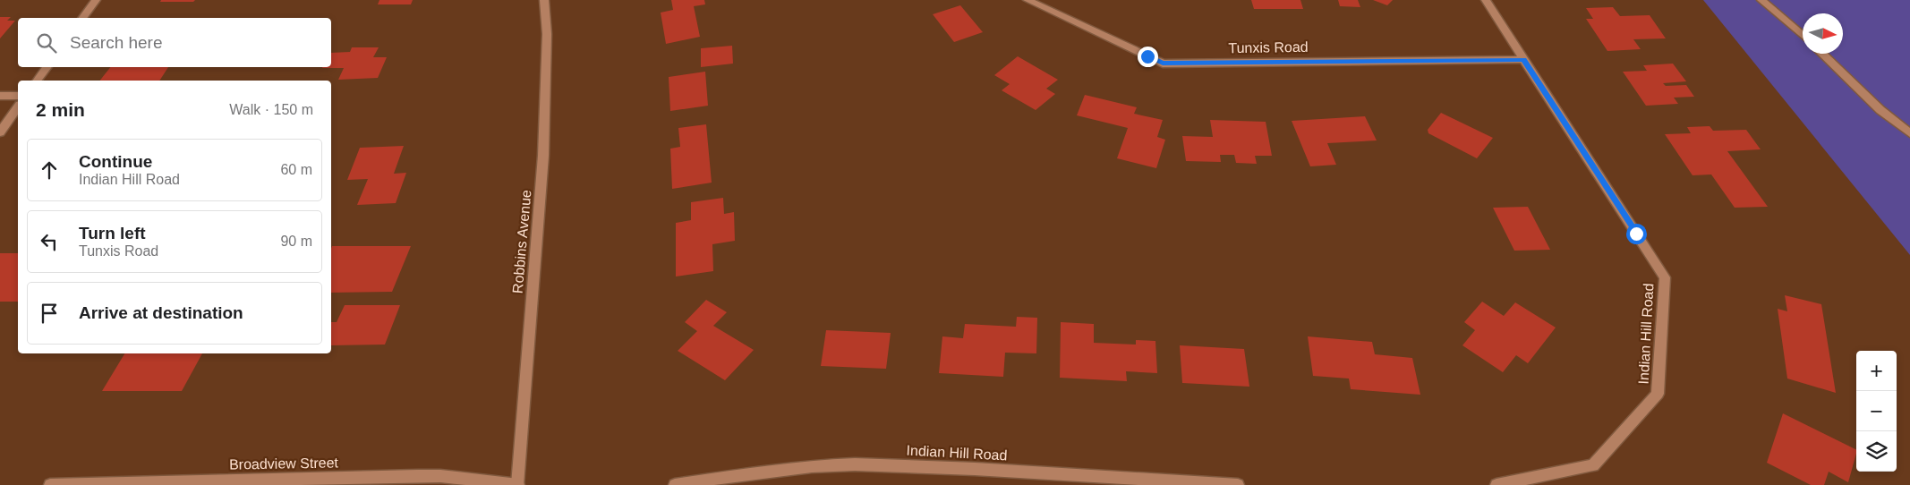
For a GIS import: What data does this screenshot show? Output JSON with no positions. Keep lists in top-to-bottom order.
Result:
{
  "streets": {
    "street": [
      "Tunxis Road",
      "Robbins Avenue",
      "Indian Hill Road",
      "Broadview Street"
    ]
  },
  "crossings": [
    ["Tunxis Road", "Indian Hill Road"],
    ["Robbins Avenue", "Broadview Street"]
  ],
  "north": "right",
  "page": {
    "search": "Search here",
    "heading": ["2 min", "Walk · 150 m"],
    "list": [
      ["Continue", "Indian Hill Road", "60 m"],
      ["Turn left", "Tunxis Road", "90 m"],
      "Arrive at destination"
    ],
    "map_buttons": ["+", "−"]
  }
}
